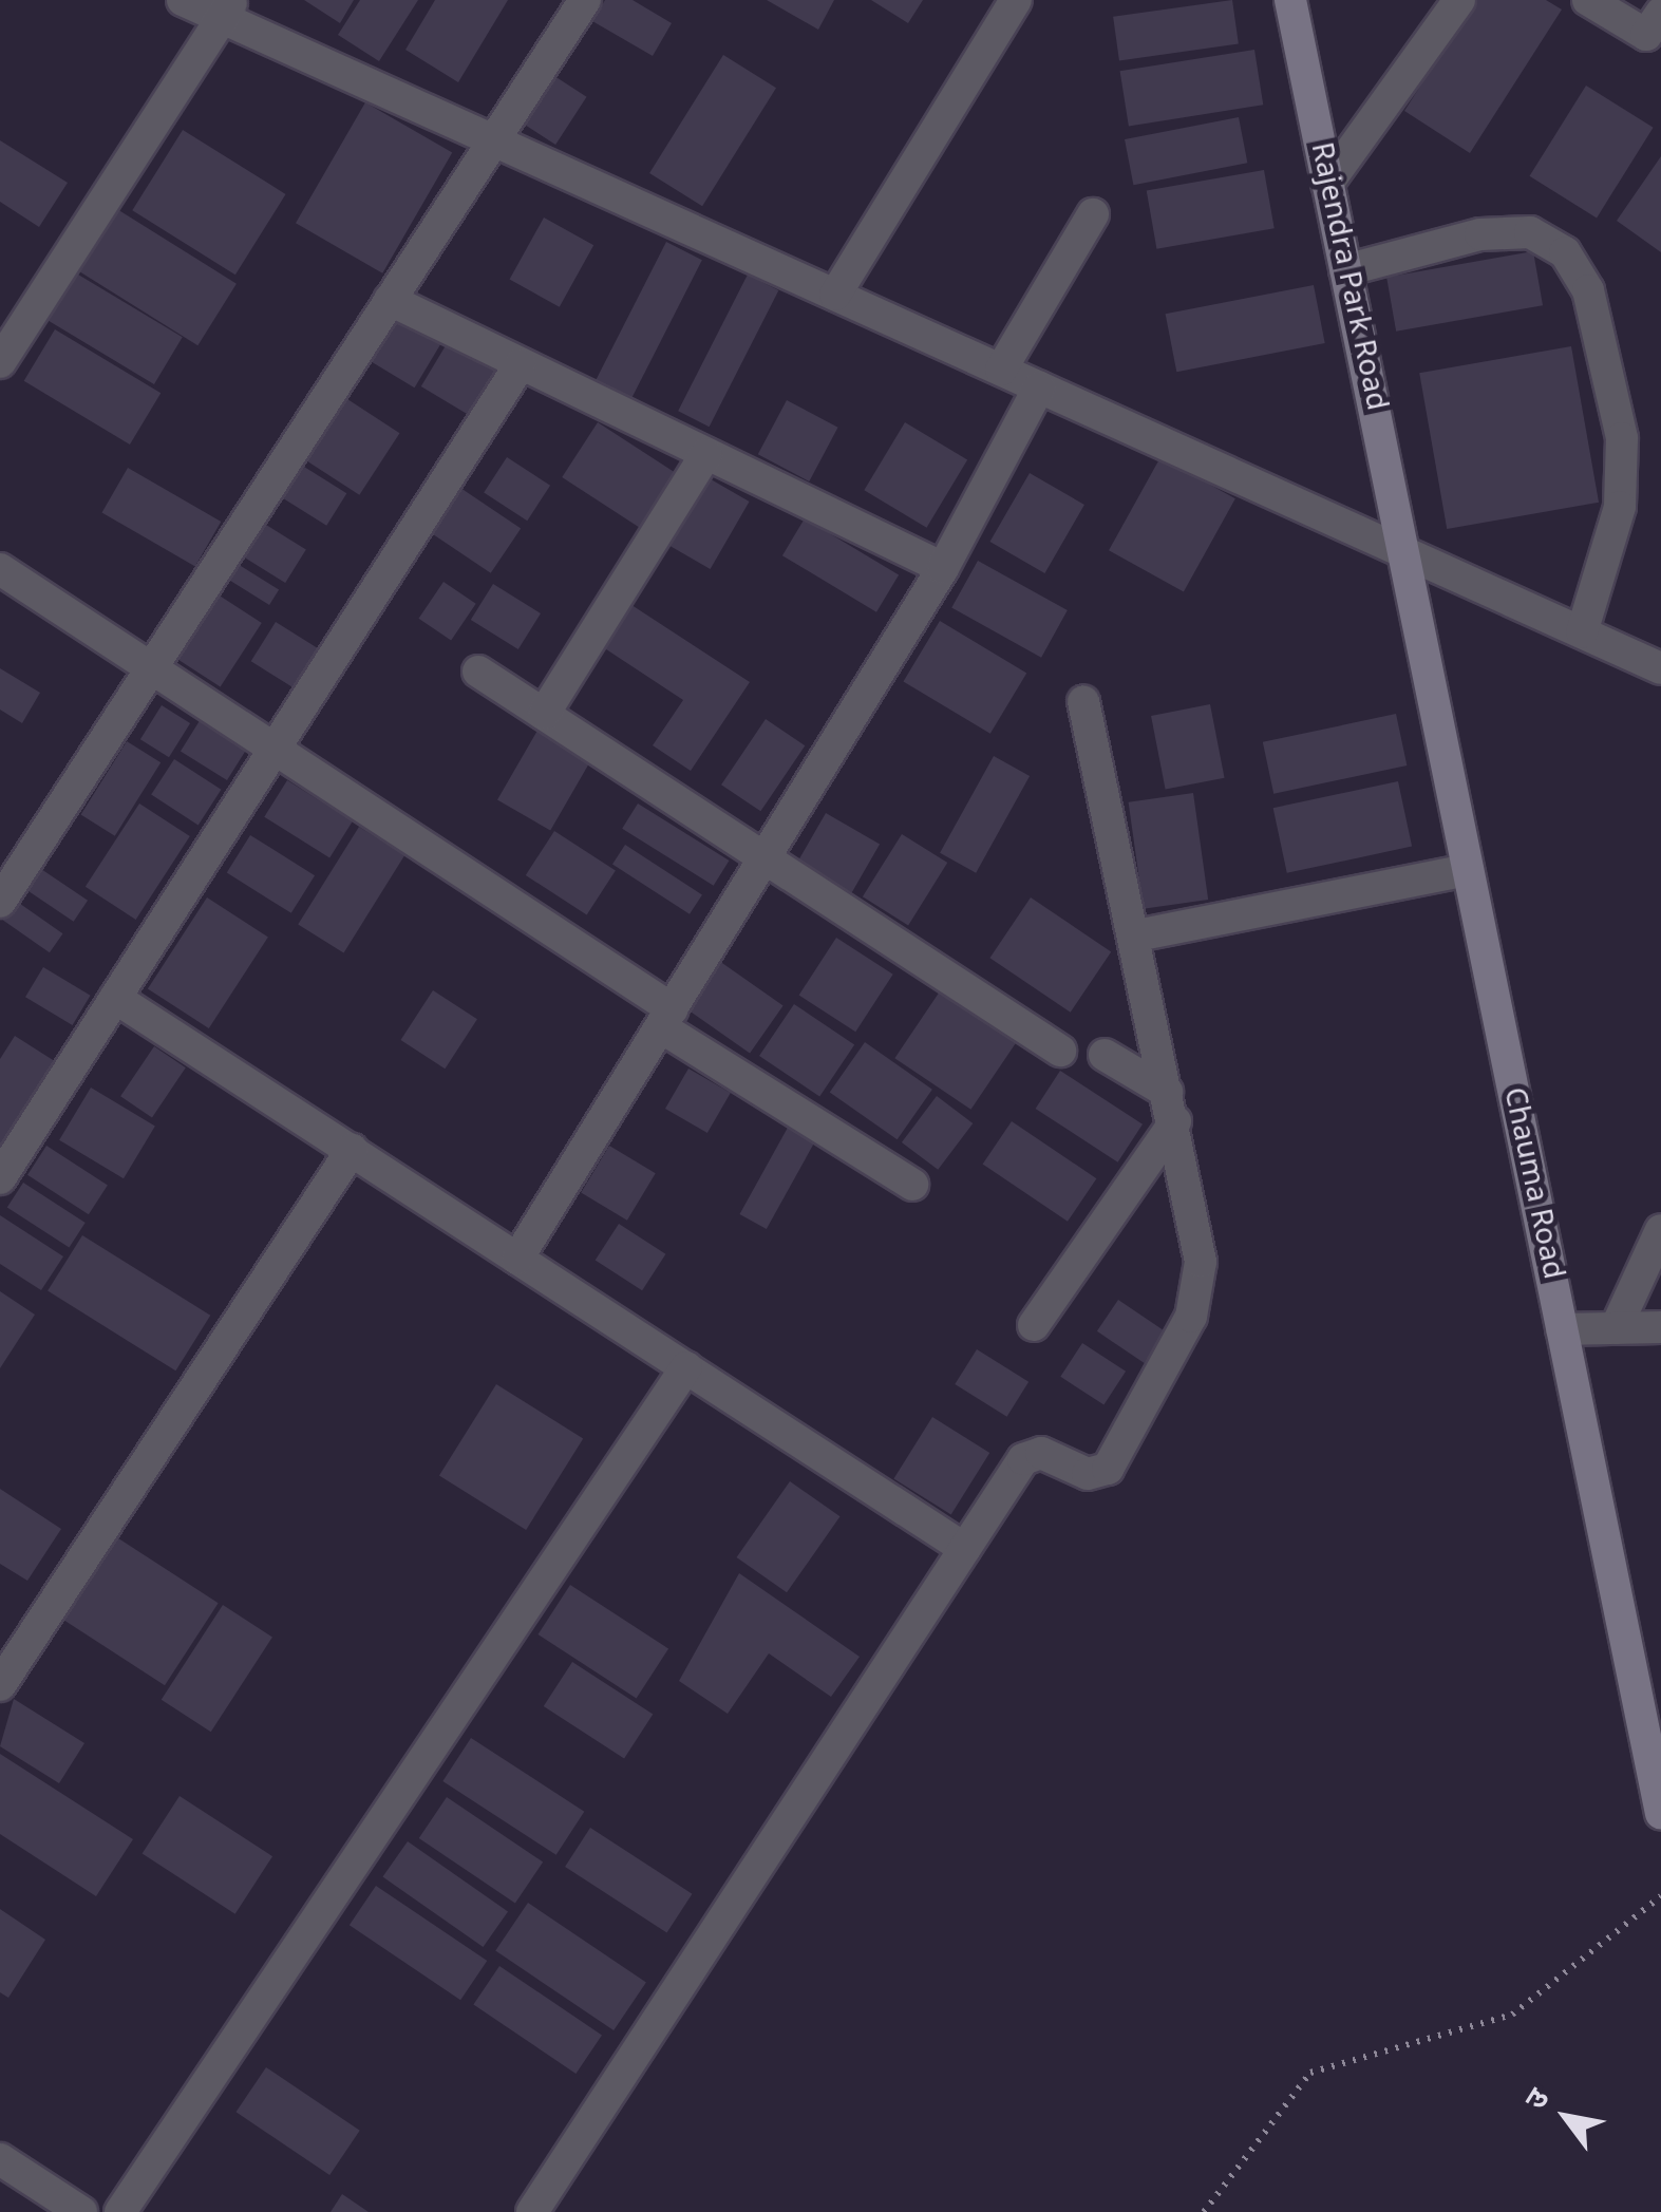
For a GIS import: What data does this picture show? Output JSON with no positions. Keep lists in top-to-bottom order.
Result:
{
  "streets": {
    "street": ["Rajendra Park Road", "Chauma Road"]
  },
  "crossings": [
    ["Rajendra Park Road", "Chauma Road"]
  ],
  "north": "top left"
}
